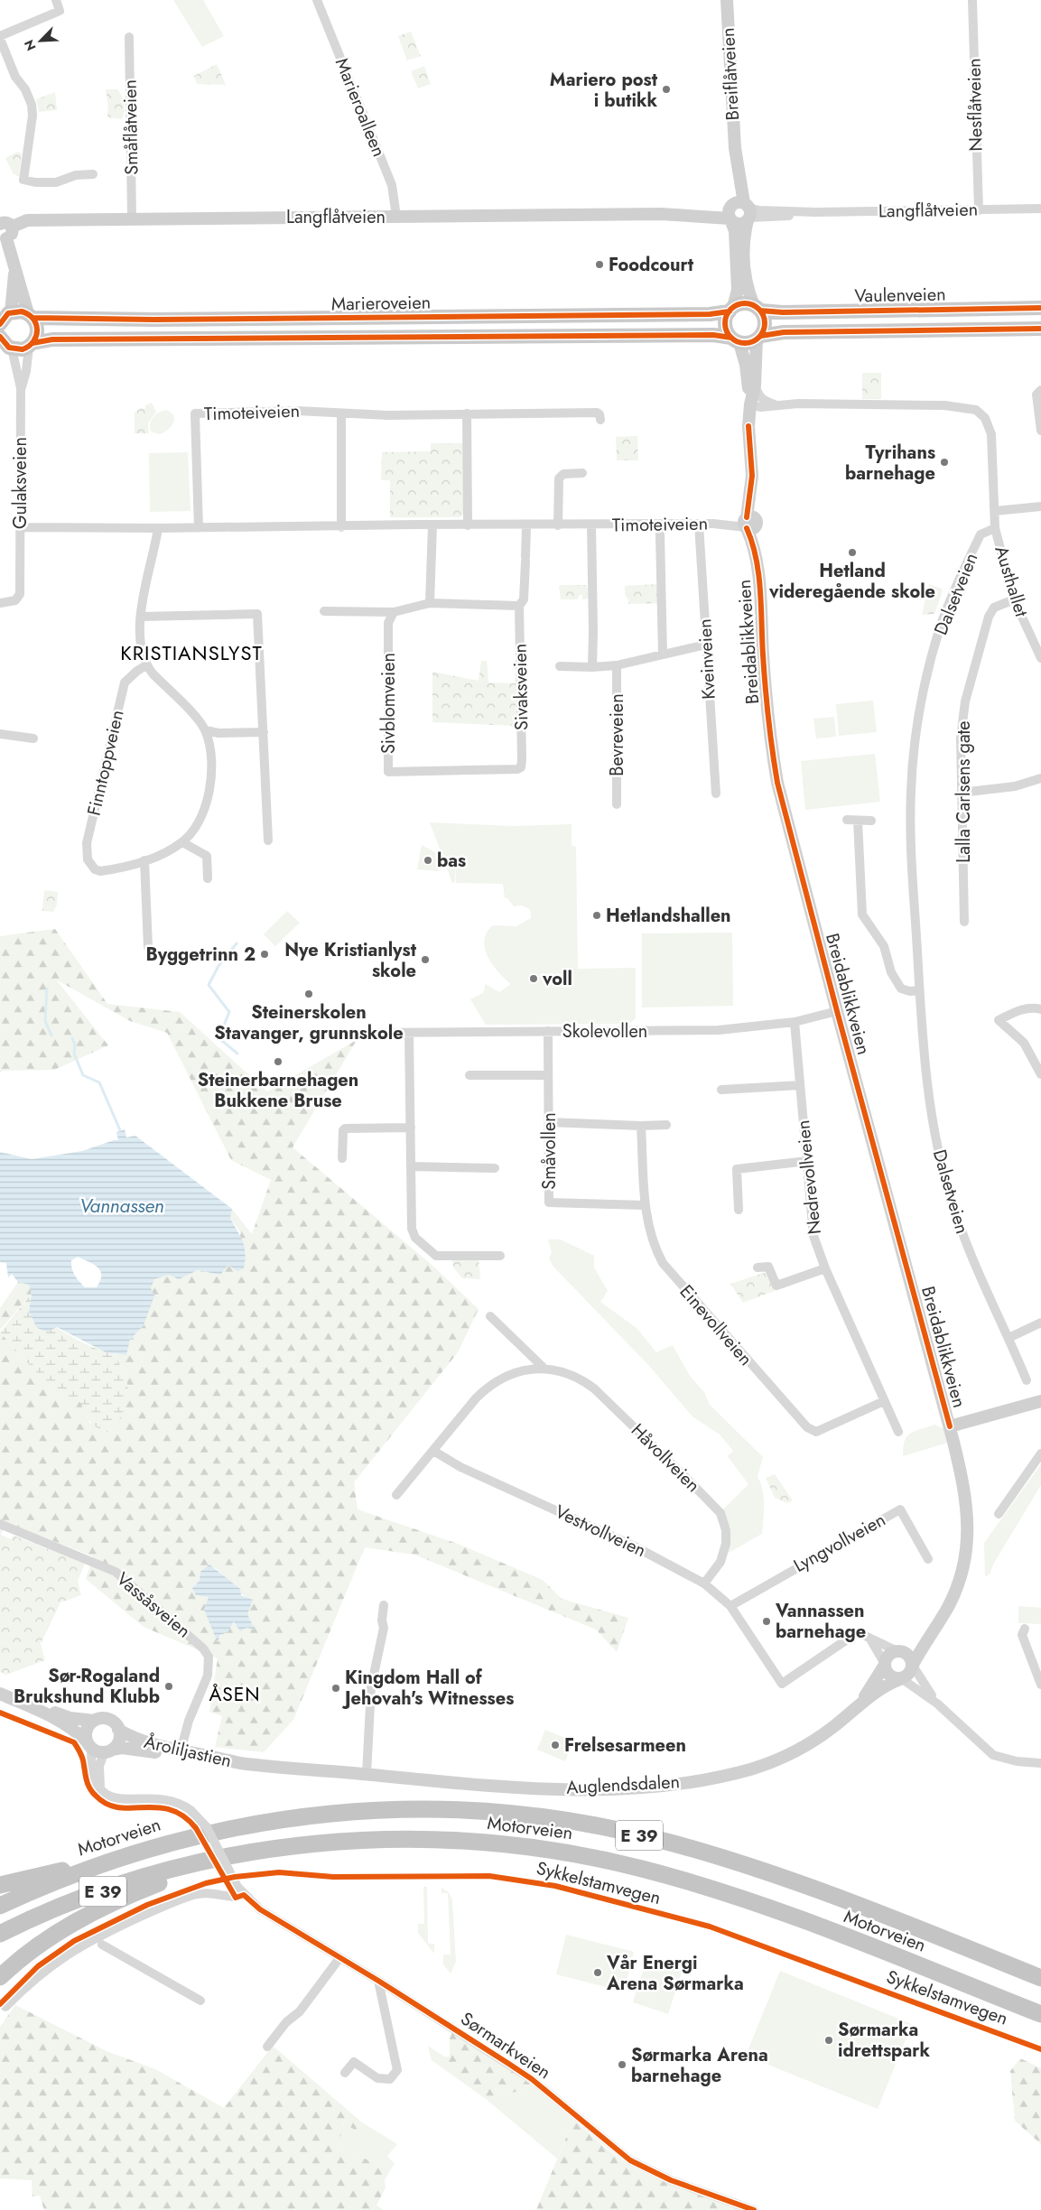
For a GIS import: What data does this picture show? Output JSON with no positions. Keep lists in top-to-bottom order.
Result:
{
  "streets": {
    "highway": ["Motorveien", "E 39"],
    "main road": [
      "Breiflåtveien",
      "Langflåtveien",
      "Vaulenveien",
      "Marieroveien",
      "Breidablikkveien",
      "Åroliljastien",
      "Auglendsdalen"
    ],
    "street": [
      "Nesflåtveien",
      "Marieroalleen",
      "Småflåtveien",
      "Timoteiveien",
      "Gulaksveien",
      "Austhallet",
      "Dalsetveien",
      "Kveinveien",
      "Sivaksveien",
      "Sivblomveien",
      "Bevreveien",
      "Finntoppveien",
      "Lalla Carlsens gate",
      "Skolevollen",
      "Småvollen",
      "Nedrevollveien",
      "Einevollveien",
      "Håvollveien",
      "Vestvollveien",
      "Lyngvollveien",
      "Vassåsveien",
      "Sørmarkveien"
    ],
    "cycle path": ["Sykkelstamvegen"]
  },
  "crossings": [
    ["Breiflåtveien", "Langflåtveien"],
    ["Breiflåtveien", "Vaulenveien"],
    ["Breiflåtveien", "Marieroveien"],
    ["Breiflåtveien", "Breidablikkveien"],
    ["Nesflåtveien", "Langflåtveien"],
    ["Marieroalleen", "Langflåtveien"],
    ["Småflåtveien", "Langflåtveien"],
    ["Langflåtveien", "Marieroveien"],
    ["Vaulenveien", "Marieroveien"],
    ["Vaulenveien", "Breidablikkveien"],
    ["Marieroveien", "Gulaksveien"],
    ["Marieroveien", "Breidablikkveien"],
    ["Timoteiveien", "Gulaksveien"],
    ["Timoteiveien", "Breidablikkveien"],
    ["Timoteiveien", "Kveinveien"],
    ["Timoteiveien", "Sivaksveien"],
    ["Timoteiveien", "Bevreveien"],
    ["Austhallet", "Dalsetveien"],
    ["Austhallet", "Lalla Carlsens gate"],
    ["Breidablikkveien", "Skolevollen"],
    ["Breidablikkveien", "Auglendsdalen"],
    ["Kveinveien", "Bevreveien"],
    ["Sivaksveien", "Sivblomveien"],
    ["Skolevollen", "Småvollen"],
    ["Skolevollen", "Nedrevollveien"],
    ["Småvollen", "Einevollveien"],
    ["Nedrevollveien", "Einevollveien"],
    ["Håvollveien", "Vestvollveien"],
    ["Vestvollveien", "Lyngvollveien"],
    ["Vassåsveien", "Åroliljastien"],
    ["Åroliljastien", "Auglendsdalen"],
    ["Motorveien", "E 39"]
  ],
  "districts": ["KRISTIANSLYST", "ÅSEN"],
  "water": ["Vannassen"],
  "places": [
    "Mariero post i butikk",
    "Foodcourt",
    "Tyrihans barnehage",
    "Hetland videregående skole",
    "bas",
    "Hetlandshallen",
    "Byggetrinn 2",
    "Nye Kristianlyst skole",
    "voll",
    "Steinerskolen Stavanger, grunnskole",
    "Steinerbarnehagen Bukkene Bruse",
    "Vannassen barnehage",
    "Sør-Rogaland Brukshund Klubb",
    "Kingdom Hall of Jehovah's Witnesses",
    "Frelsesarmeen",
    "Vår Energi Arena Sørmarka",
    "Sørmarka idrettspark",
    "Sørmarka Arena barnehage"
  ],
  "north": "bottom left"
}
